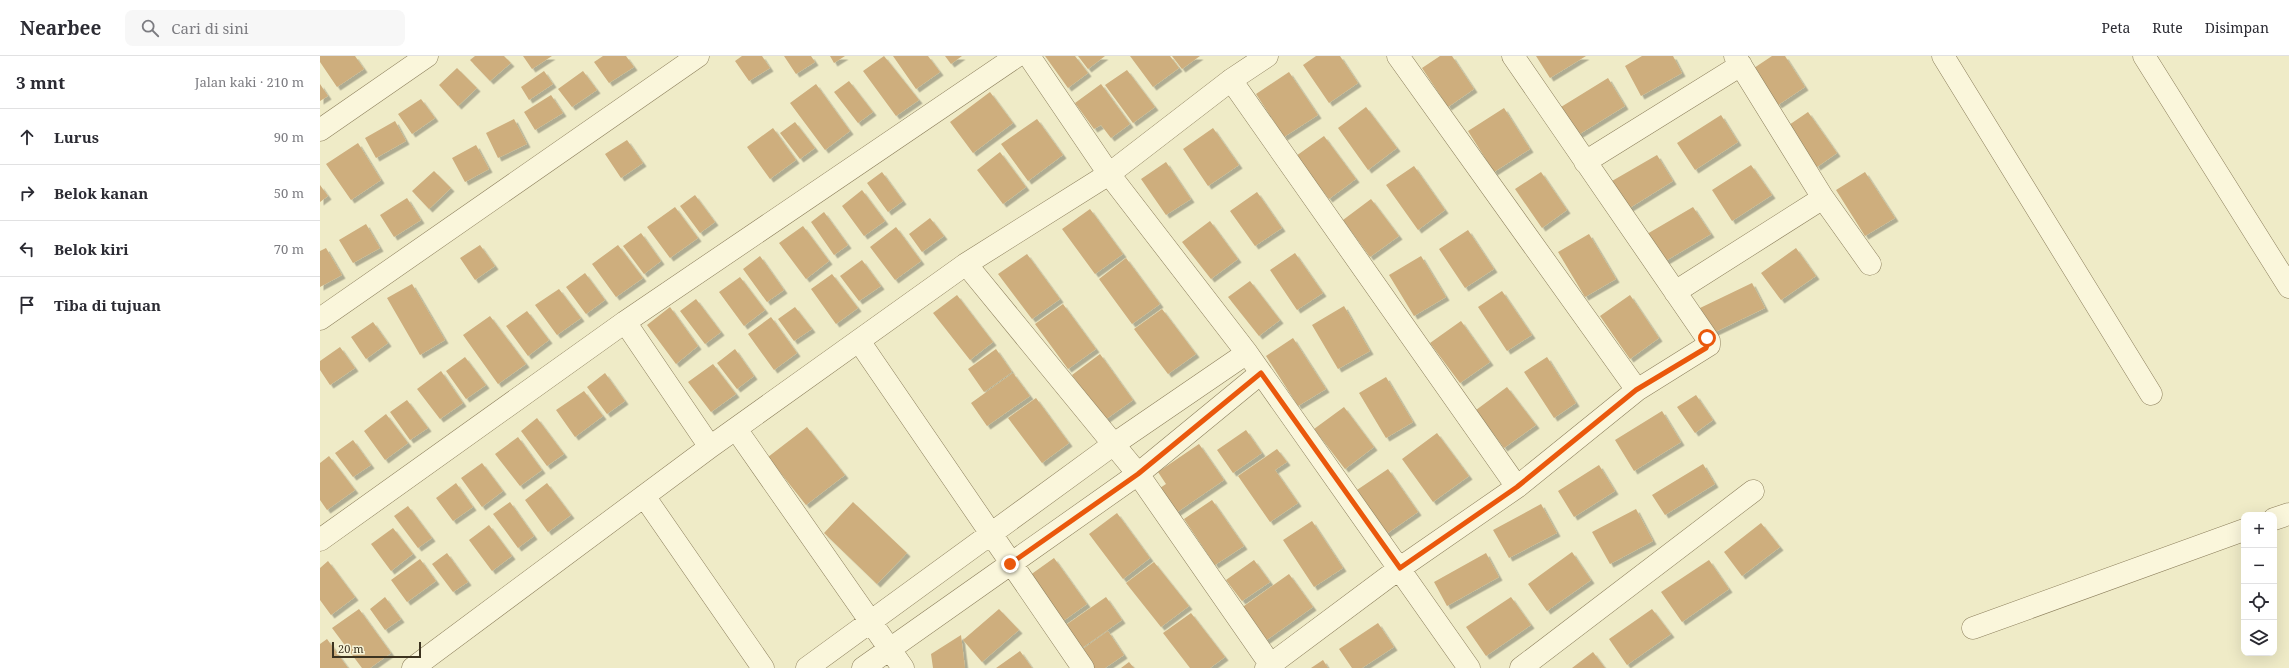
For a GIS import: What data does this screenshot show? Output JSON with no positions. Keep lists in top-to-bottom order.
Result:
{
  "scale_bar": "20 m",
  "page": {
    "header": "Nearbee",
    "search": "Cari di sini",
    "nav": ["Peta", "Rute", "Disimpan"],
    "heading": ["3 mnt", "Jalan kaki · 210 m"],
    "list": [
      ["Lurus", "90 m"],
      ["Belok kanan", "50 m"],
      ["Belok kiri", "70 m"],
      "Tiba di tujuan"
    ],
    "map_buttons": ["+", "−"],
    "scale": "20 m"
  }
}
